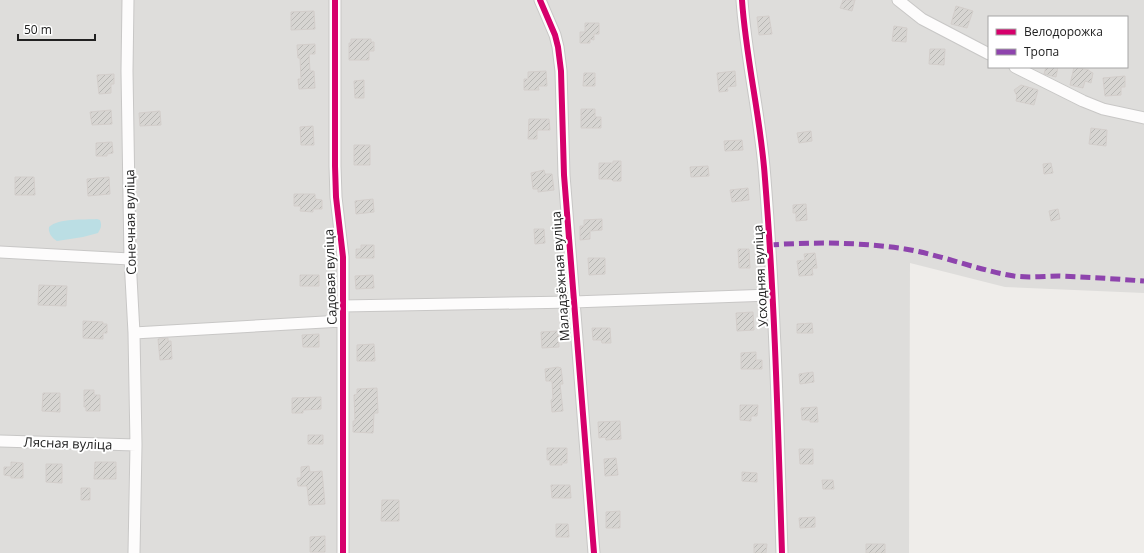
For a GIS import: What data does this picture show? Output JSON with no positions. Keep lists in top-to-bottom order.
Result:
{
  "streets": {
    "street": [
      "Сонечная вуліца",
      "Маладзёжная вуліца",
      "Усходняя вуліца",
      "Садовая вуліца",
      "Лясная вуліца"
    ]
  },
  "crossings": [
    ["Сонечная вуліца", "Лясная вуліца"]
  ],
  "legend": ["Велодорожка", "Тропа"],
  "scale_bar": "50 m"
}
